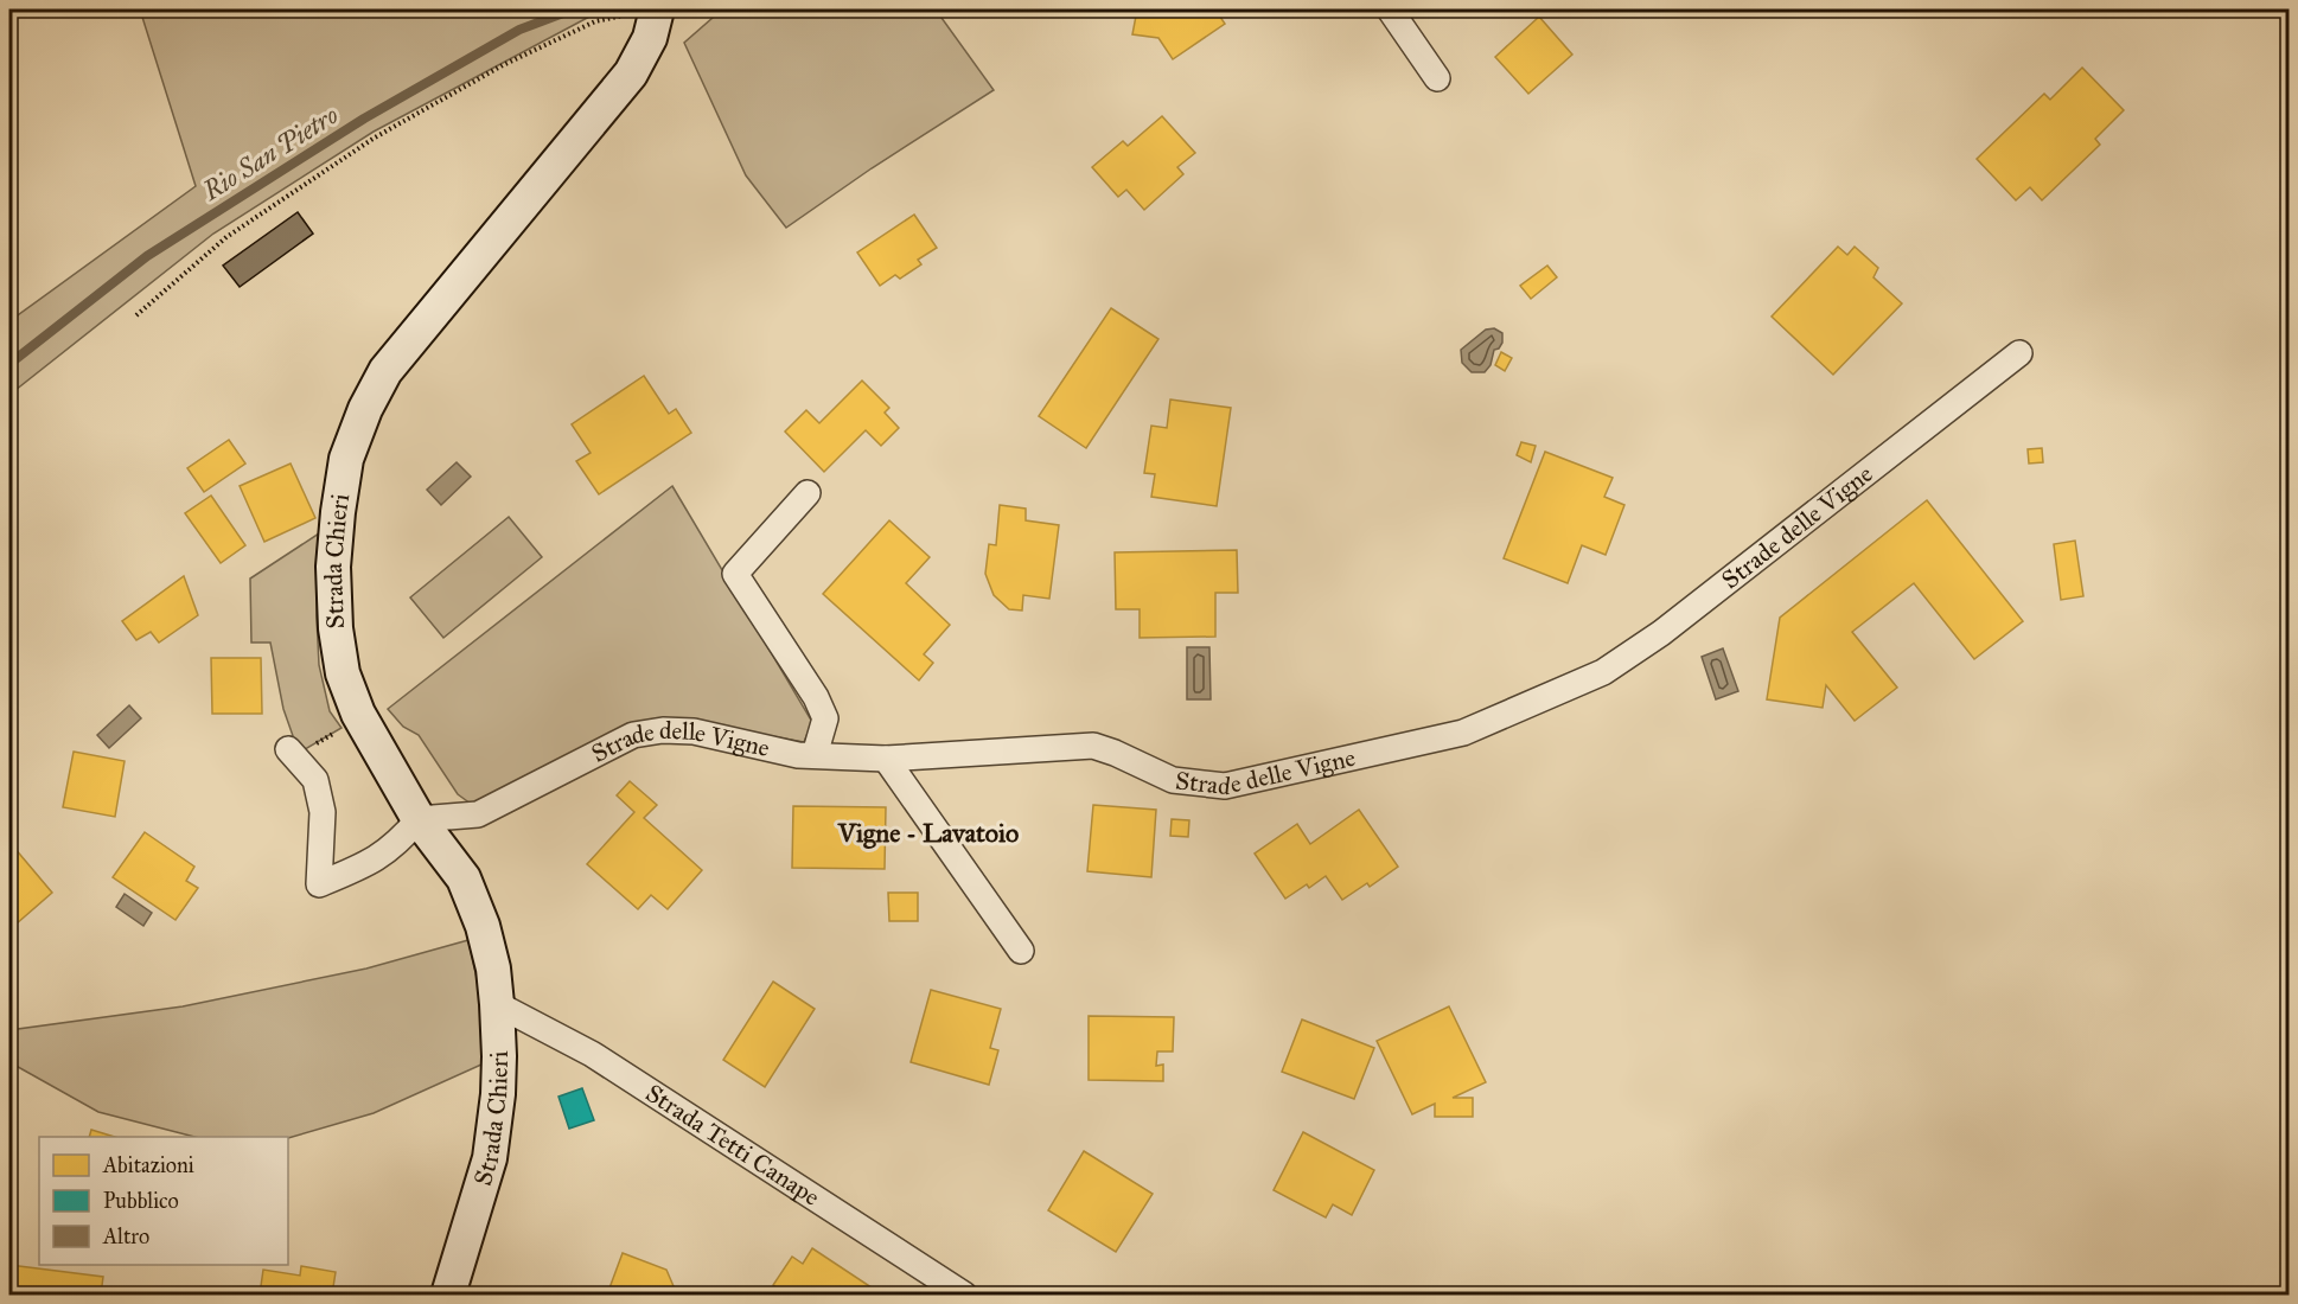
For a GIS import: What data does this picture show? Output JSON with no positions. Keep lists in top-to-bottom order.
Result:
{
  "streets": {
    "main road": ["Strada Chieri"],
    "street": ["Strade delle Vigne", "Strada Tetti Canape"]
  },
  "crossings": [
    ["Strade delle Vigne", "Strada Chieri"],
    ["Strada Chieri", "Strada Tetti Canape"]
  ],
  "districts": ["Vigne - Lavatoio"],
  "water": ["Rio San Pietro"],
  "legend": ["Abitazioni", "Pubblico", "Altro"]
}
